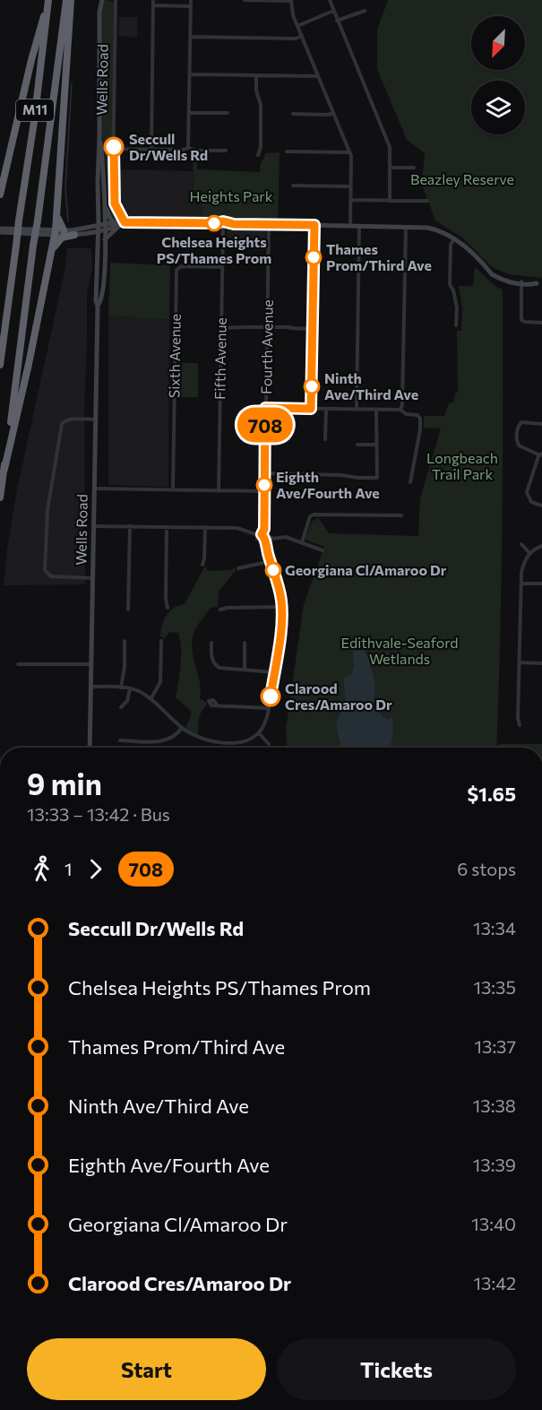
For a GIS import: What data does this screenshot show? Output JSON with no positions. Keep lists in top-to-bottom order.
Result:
{
  "streets": {
    "highway": ["M11"],
    "main road": ["Wells Road"],
    "street": ["Fourth Avenue", "Sixth Avenue", "Fifth Avenue"]
  },
  "crossings": [
    ["Sixth Avenue", "Fifth Avenue"]
  ],
  "parks": [
    "Beazley Reserve",
    "Heights Park",
    "Longbeach Trail Park",
    "Edithvale-Seaford Wetlands"
  ],
  "places": [
    "Seccull Dr/Wells Rd",
    "Chelsea Heights PS/Thames Prom",
    "Thames Prom/Third Ave",
    "Ninth Ave/Third Ave",
    "Eighth Ave/Fourth Ave",
    "Georgiana Cl/Amaroo Dr",
    "Clarood Cres/Amaroo Dr"
  ],
  "lines": ["bus line 708"],
  "north": "bottom left",
  "page": {
    "on_map": "708",
    "heading": ["9 min", "13:33 – 13:42 · Bus", "$1.65"],
    "legs": ["1", "708", "6 stops"],
    "list": [
      {
        "name": "Seccull Dr/Wells Rd",
        "value": "13:34"
      },
      {
        "name": "Chelsea Heights PS/Thames Prom",
        "value": "13:35"
      },
      {
        "name": "Thames Prom/Third Ave",
        "value": "13:37"
      },
      {
        "name": "Ninth Ave/Third Ave",
        "value": "13:38"
      },
      {
        "name": "Eighth Ave/Fourth Ave",
        "value": "13:39"
      },
      {
        "name": "Georgiana Cl/Amaroo Dr",
        "value": "13:40"
      },
      {
        "name": "Clarood Cres/Amaroo Dr",
        "value": "13:42"
      }
    ],
    "buttons": ["Start", "Tickets"]
  }
}
